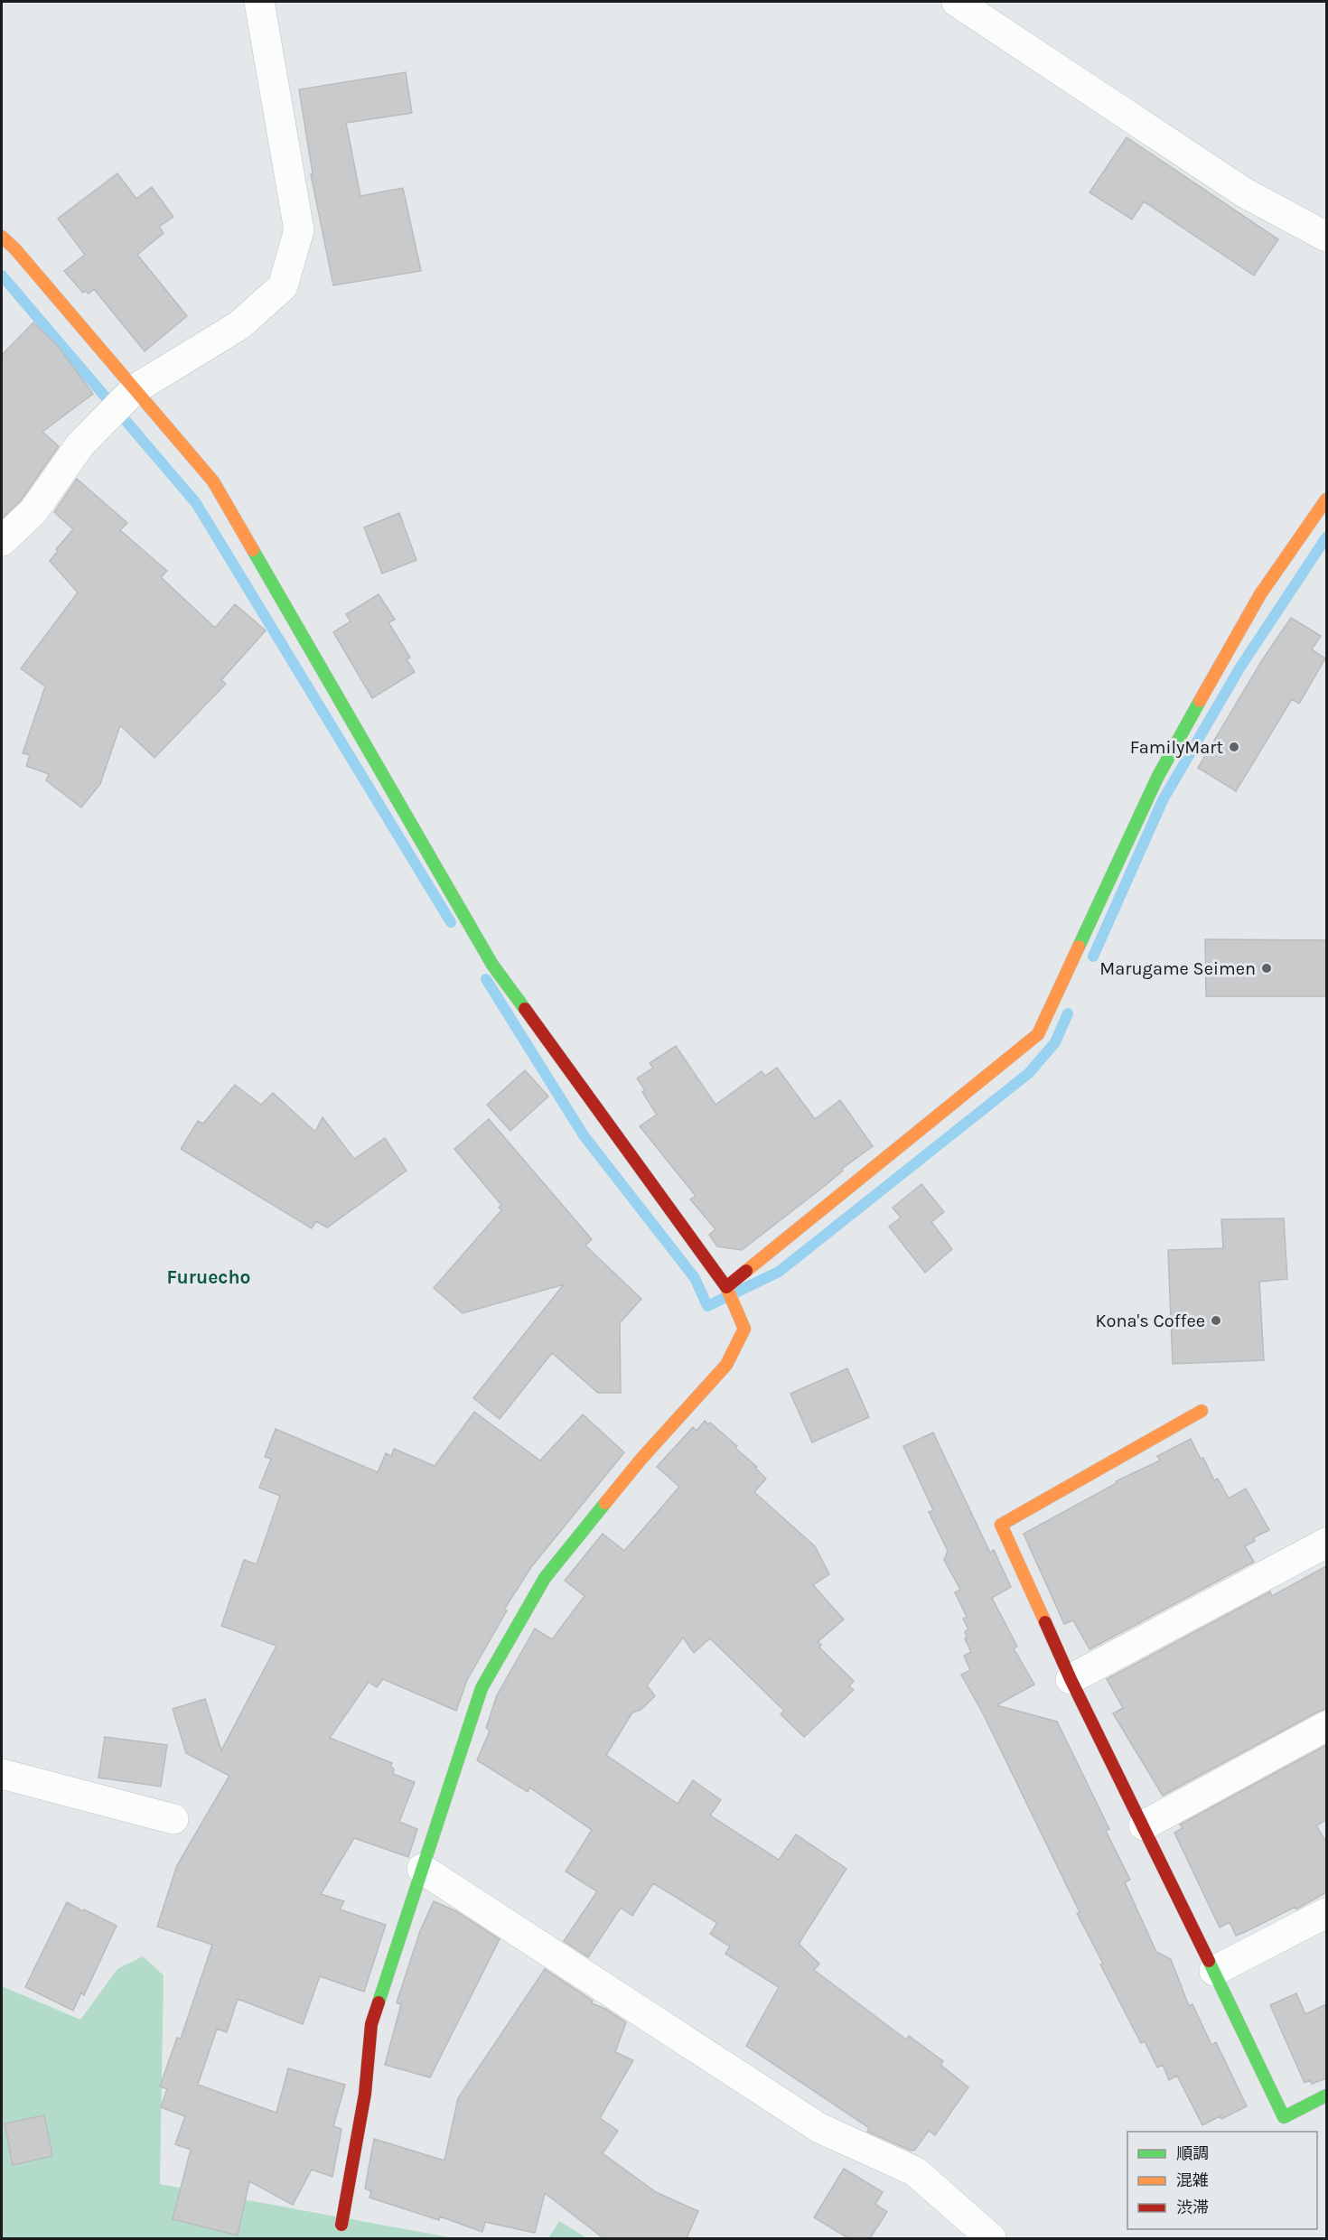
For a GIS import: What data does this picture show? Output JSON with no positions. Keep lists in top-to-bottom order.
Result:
{
  "districts": ["Furuecho"],
  "places": ["FamilyMart", "Marugame Seimen", "Kona's Coffee"],
  "legend": ["順調", "混雑", "渋滞"]
}
